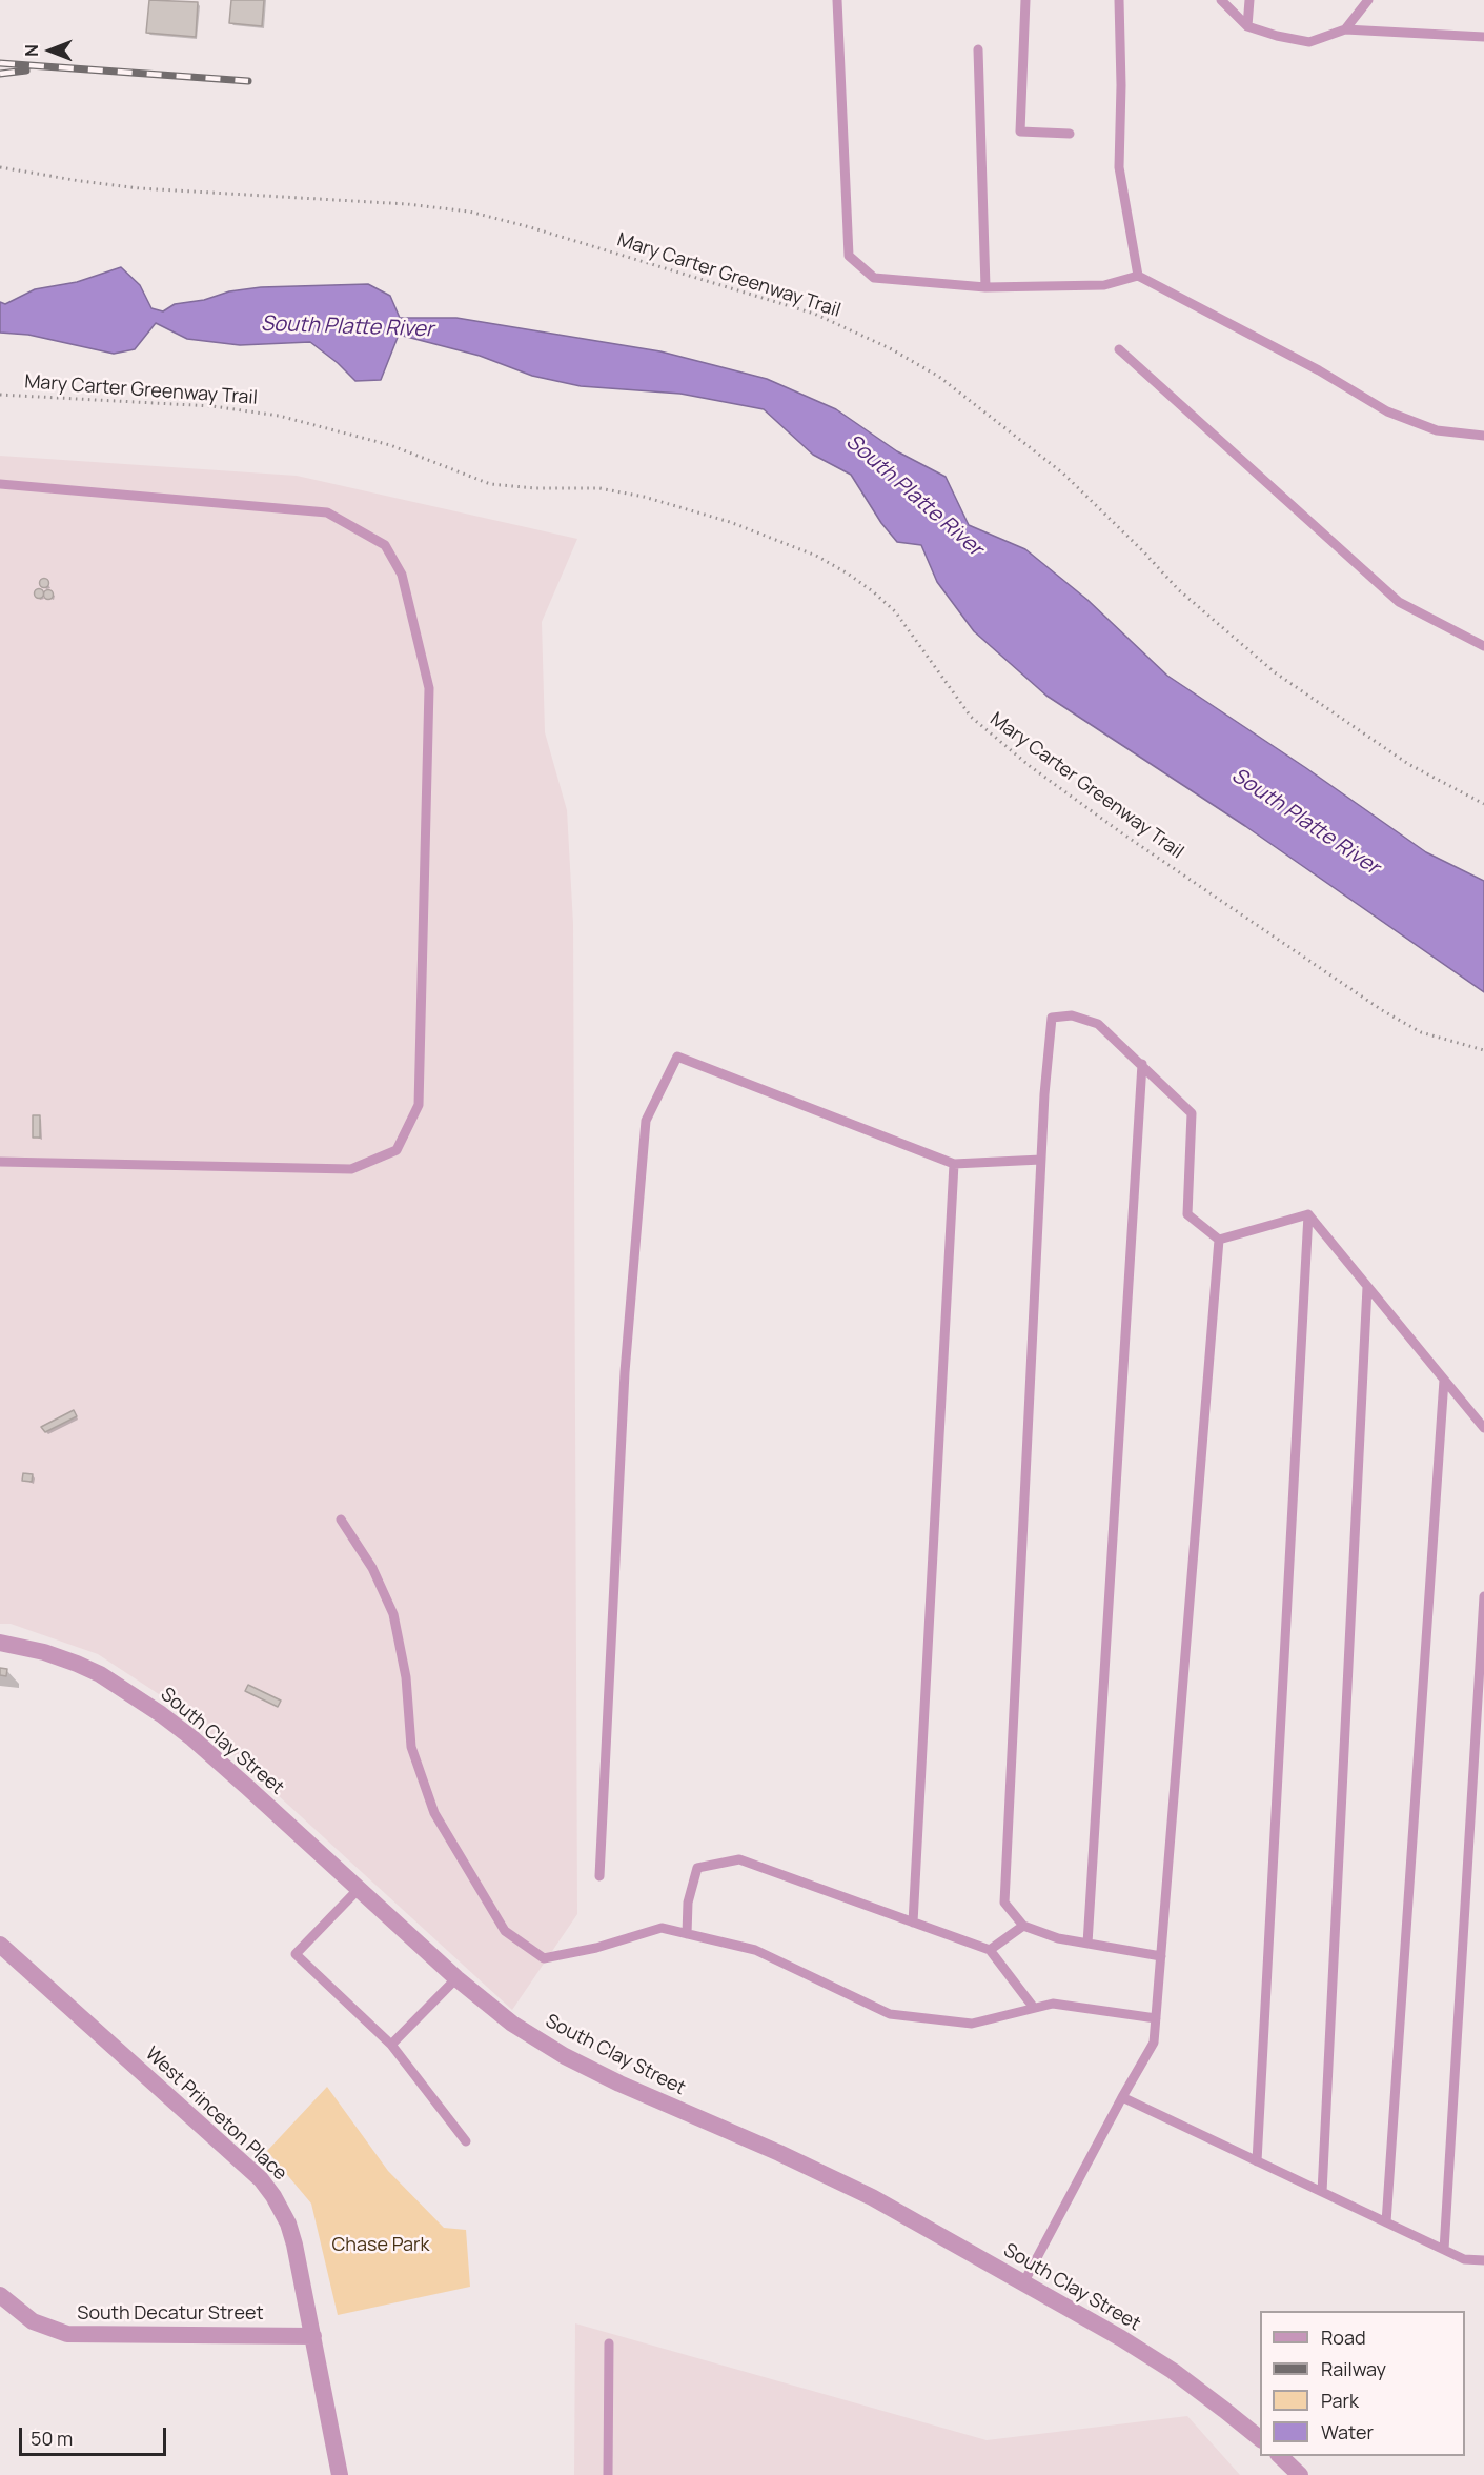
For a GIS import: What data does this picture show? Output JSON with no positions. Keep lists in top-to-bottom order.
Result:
{
  "streets": {
    "street": ["South Clay Street", "West Princeton Place", "South Decatur Street"],
    "path": ["Mary Carter Greenway Trail"]
  },
  "crossings": [
    ["West Princeton Place", "South Decatur Street"]
  ],
  "water": ["South Platte River"],
  "parks": ["Chase Park"],
  "legend": [
    "Road",
    "Railway",
    "Park",
    "Water"
  ],
  "scale_bar": "50 m",
  "north": "left"
}
